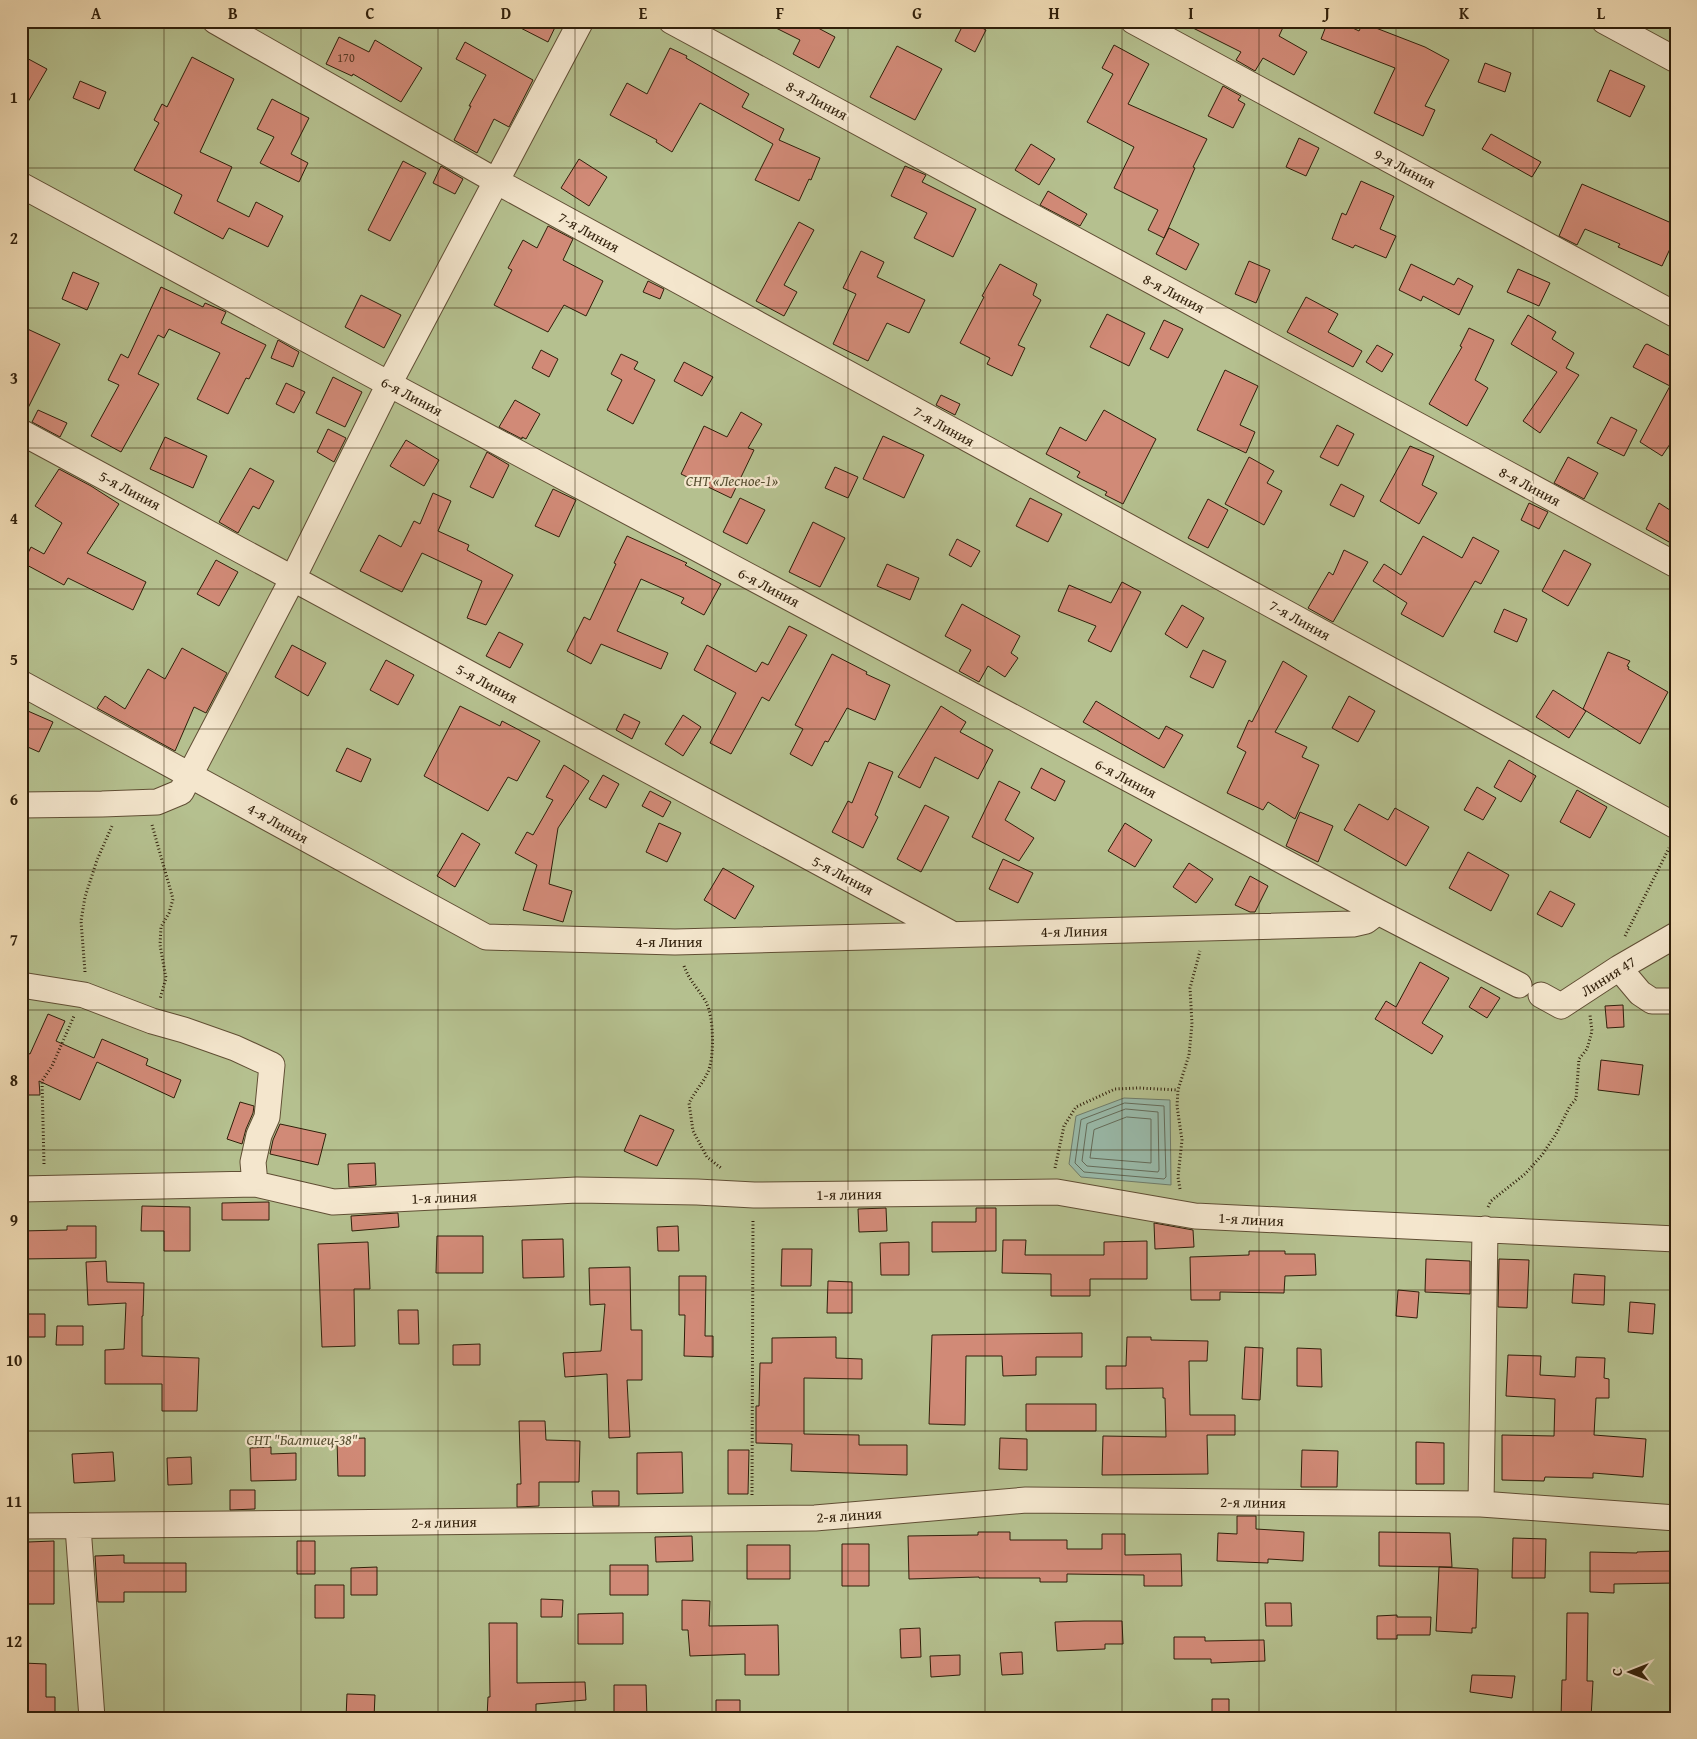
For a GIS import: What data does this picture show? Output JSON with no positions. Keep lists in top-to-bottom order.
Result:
{
  "streets": {
    "street": [
      "8-я Линия",
      "9-я Линия",
      "7-я Линия",
      "6-я Линия",
      "5-я Линия",
      "4-я Линия",
      "Линия 47",
      "1-я линия",
      "2-я линия"
    ]
  },
  "crossings": [
    ["6-я Линия", "4-я Линия"],
    ["6-я Линия", "Линия 47"],
    ["5-я Линия", "4-я Линия"]
  ],
  "parks": ["СНТ «Лесное-1»", "СНТ \"Балтиец-38\""],
  "house_numbers": ["170"],
  "north": "left",
  "grid": {
    "columns": [
      "A",
      "B",
      "C",
      "D",
      "E",
      "F",
      "G",
      "H",
      "I",
      "J",
      "K",
      "L"
    ],
    "rows": [
      "1",
      "2",
      "3",
      "4",
      "5",
      "6",
      "7",
      "8",
      "9",
      "10",
      "11",
      "12"
    ]
  }
}
